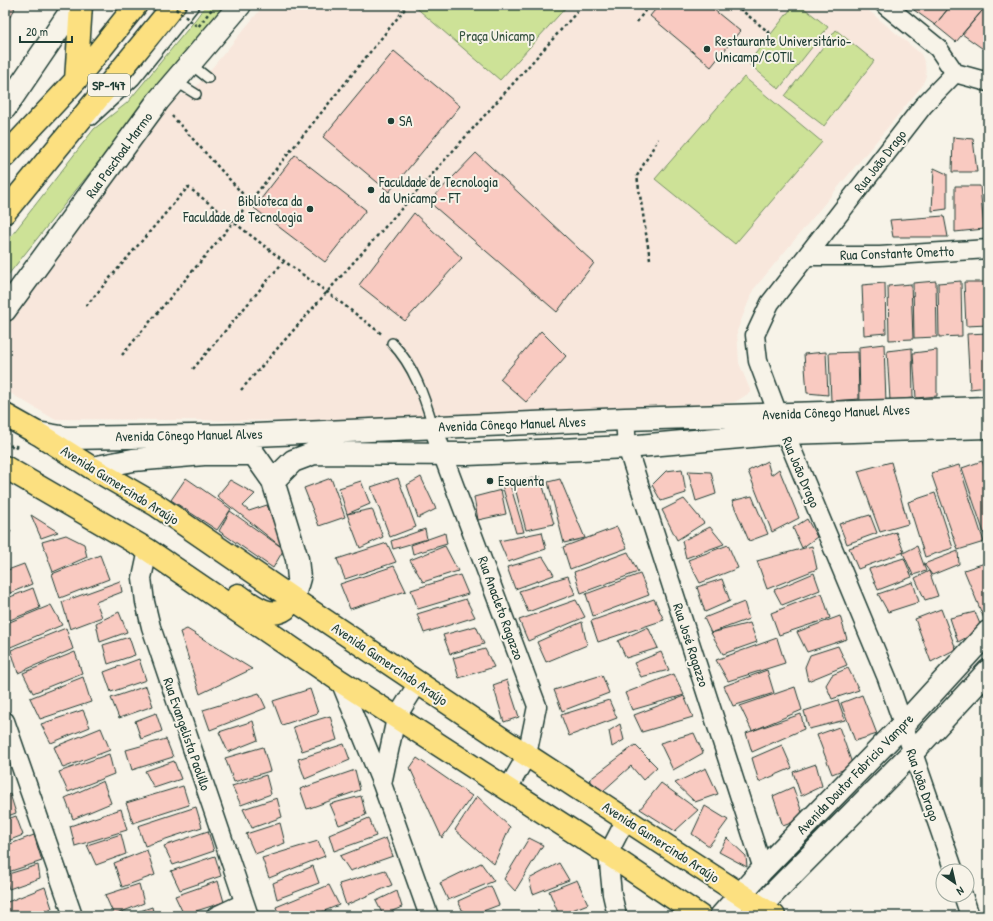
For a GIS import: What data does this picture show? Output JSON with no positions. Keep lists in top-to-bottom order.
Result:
{
  "streets": {
    "highway": ["SP-147", "Avenida Gumercindo Araújo"],
    "street": [
      "Rua Paschoal Marmo",
      "Rua João Drago",
      "Rua Constante Ometto",
      "Avenida Cônego Manuel Alves",
      "Rua Anacleto Ragazzo",
      "Rua José Ragazzo",
      "Rua Evangelista Paolillo",
      "Avenida Doutor Fabricio Vampre"
    ]
  },
  "crossings": [
    ["Rua João Drago", "Rua Constante Ometto"],
    ["Rua João Drago", "Avenida Cônego Manuel Alves"],
    ["Rua João Drago", "Avenida Doutor Fabricio Vampre"],
    ["Avenida Cônego Manuel Alves", "Avenida Gumercindo Araújo"],
    ["Avenida Cônego Manuel Alves", "Rua Anacleto Ragazzo"],
    ["Avenida Cônego Manuel Alves", "Rua José Ragazzo"],
    ["Avenida Gumercindo Araújo", "Rua Anacleto Ragazzo"],
    ["Avenida Gumercindo Araújo", "Avenida Doutor Fabricio Vampre"],
    ["Rua José Ragazzo", "Avenida Doutor Fabricio Vampre"]
  ],
  "parks": ["Praça Unicamp"],
  "places": [
    "Restaurante Universitário- Unicamp/COTIL",
    "SA",
    "Faculdade de Tecnologia da Unicamp - FT",
    "Biblioteca da Faculdade de Tecnologia",
    "Esquenta"
  ],
  "scale_bar": "20 m",
  "north": "bottom right"
}
